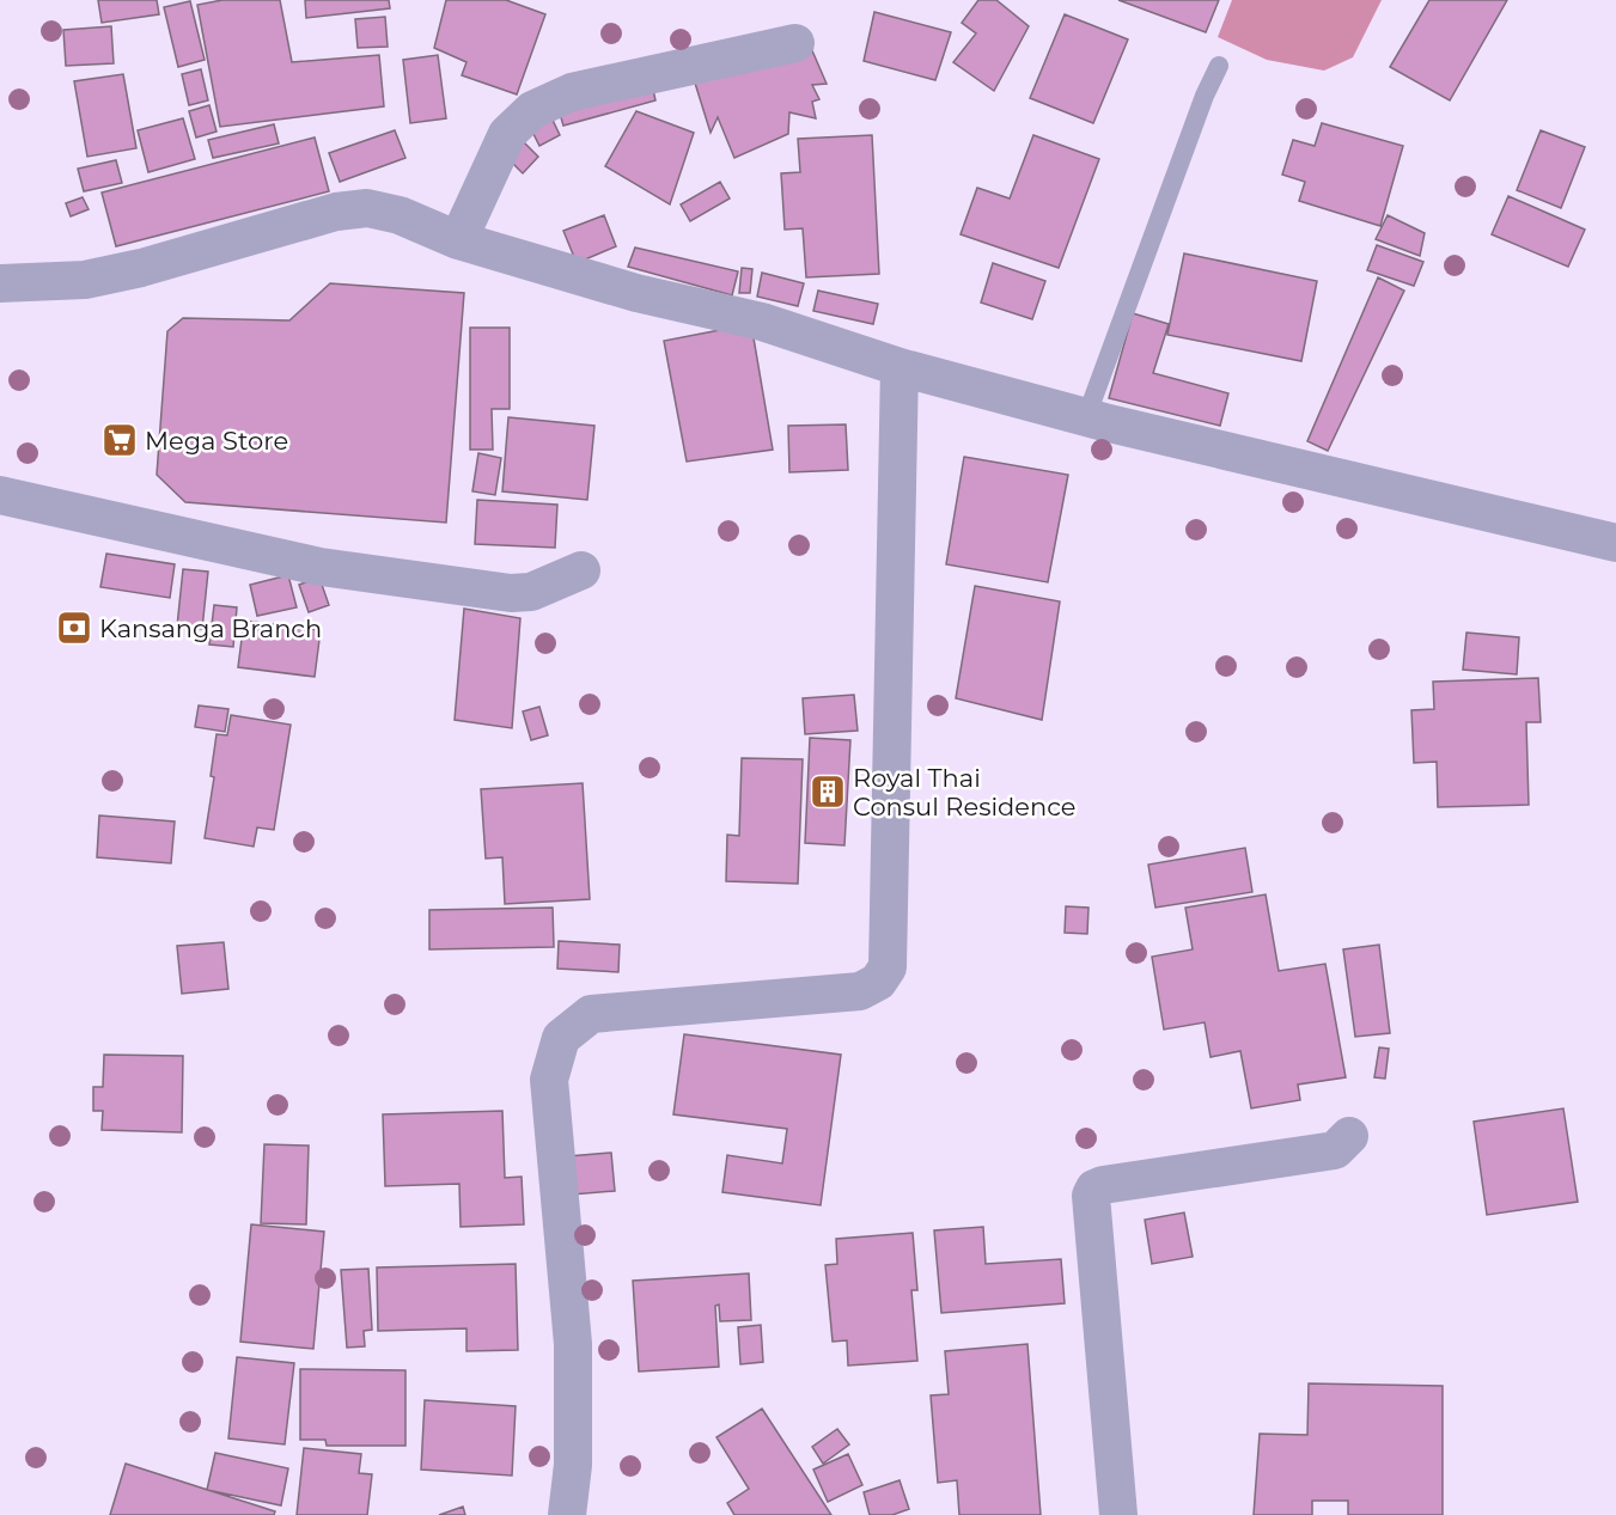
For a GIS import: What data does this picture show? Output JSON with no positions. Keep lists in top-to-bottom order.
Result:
{
  "places": {
    "supermarket": ["Mega Store"],
    "bank": ["Kansanga Branch"],
    "building": ["Royal Thai Consul Residence"]
  }
}
